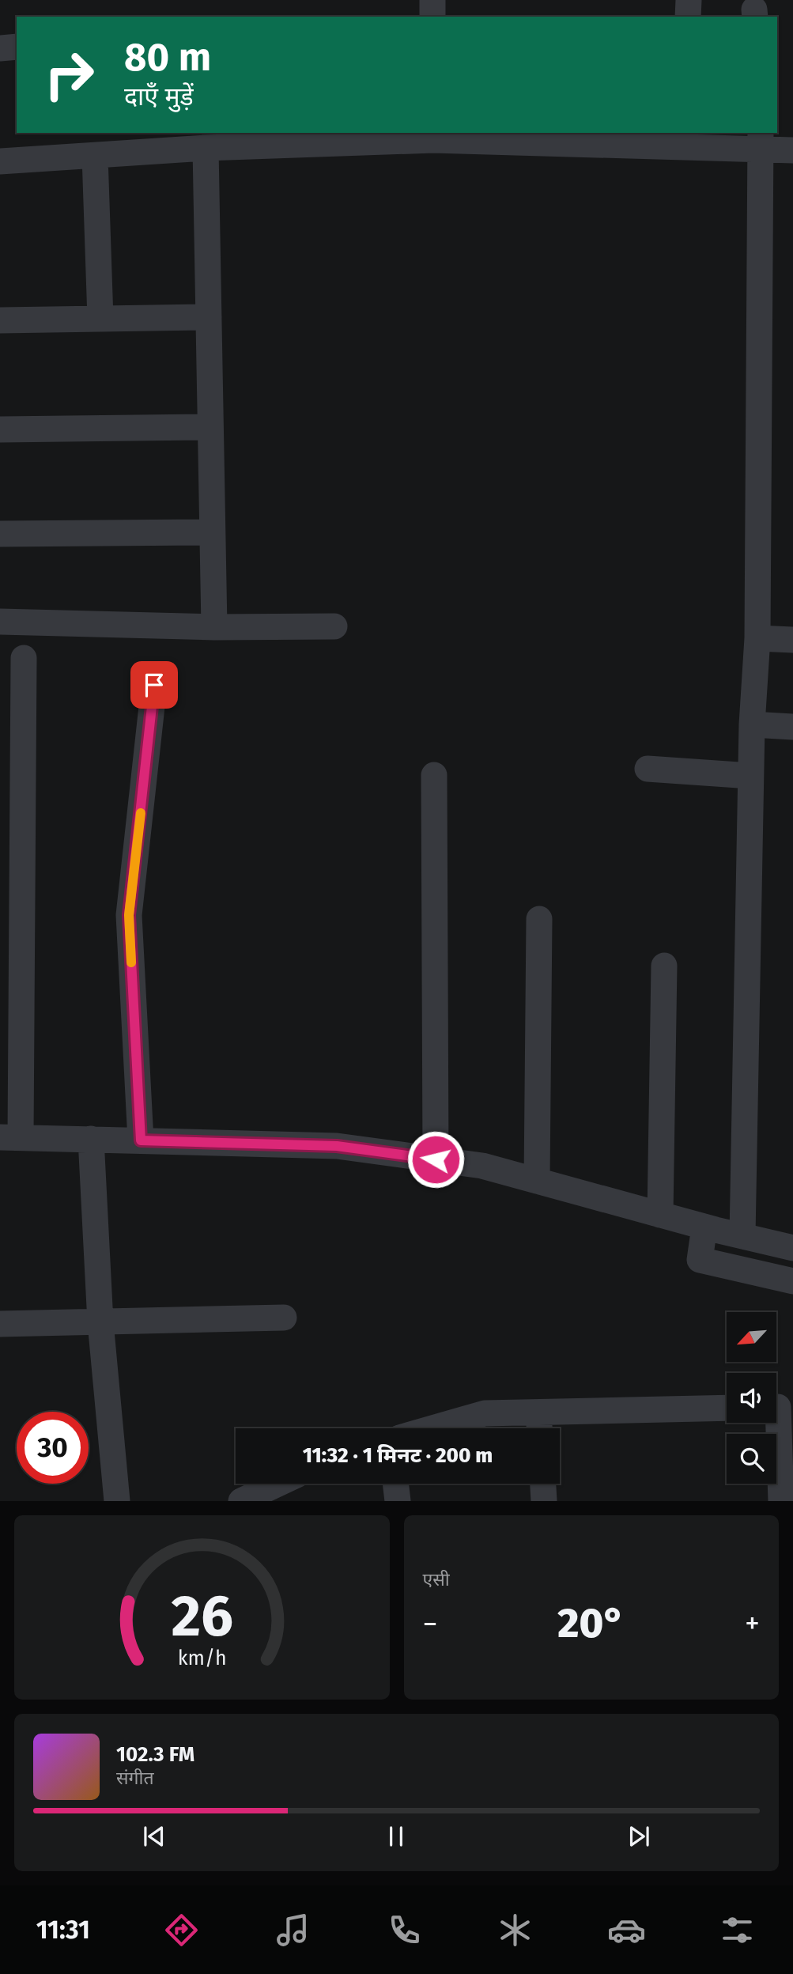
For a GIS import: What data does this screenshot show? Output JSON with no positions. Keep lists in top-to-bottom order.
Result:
{
  "north": "bottom left",
  "page": {
    "turn": ["80 m", "दाएँ मुड़ें"],
    "limit": "30",
    "trip": "11:32 · 1 मिनट · 200 m",
    "tile": "एसी",
    "heat": ["−", "20°", "+"],
    "song": ["102.3 FM", "संगीत"],
    "tabs": "11:31",
    "gauge": ["26", "km/h"]
  }
}
